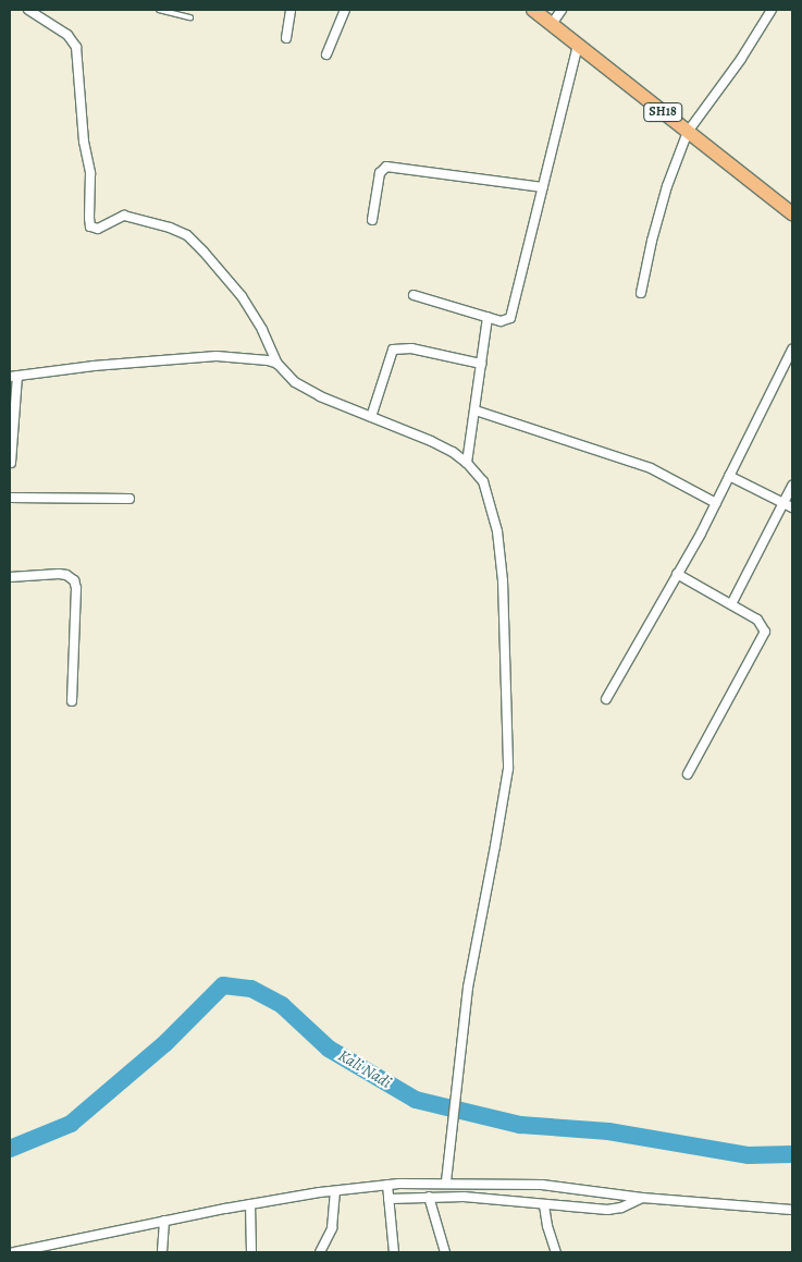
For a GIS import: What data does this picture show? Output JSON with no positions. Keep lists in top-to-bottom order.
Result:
{
  "streets": {
    "main road": ["SH18"]
  },
  "water": ["Kali Nadi"]
}
